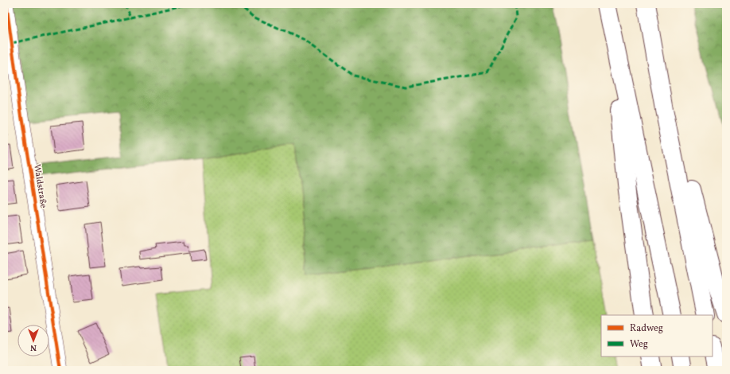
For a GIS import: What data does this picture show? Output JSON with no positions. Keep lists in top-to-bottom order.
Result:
{
  "streets": {
    "street": ["Waldstraße"]
  },
  "legend": ["Radweg", "Weg"],
  "north": "bottom"
}
